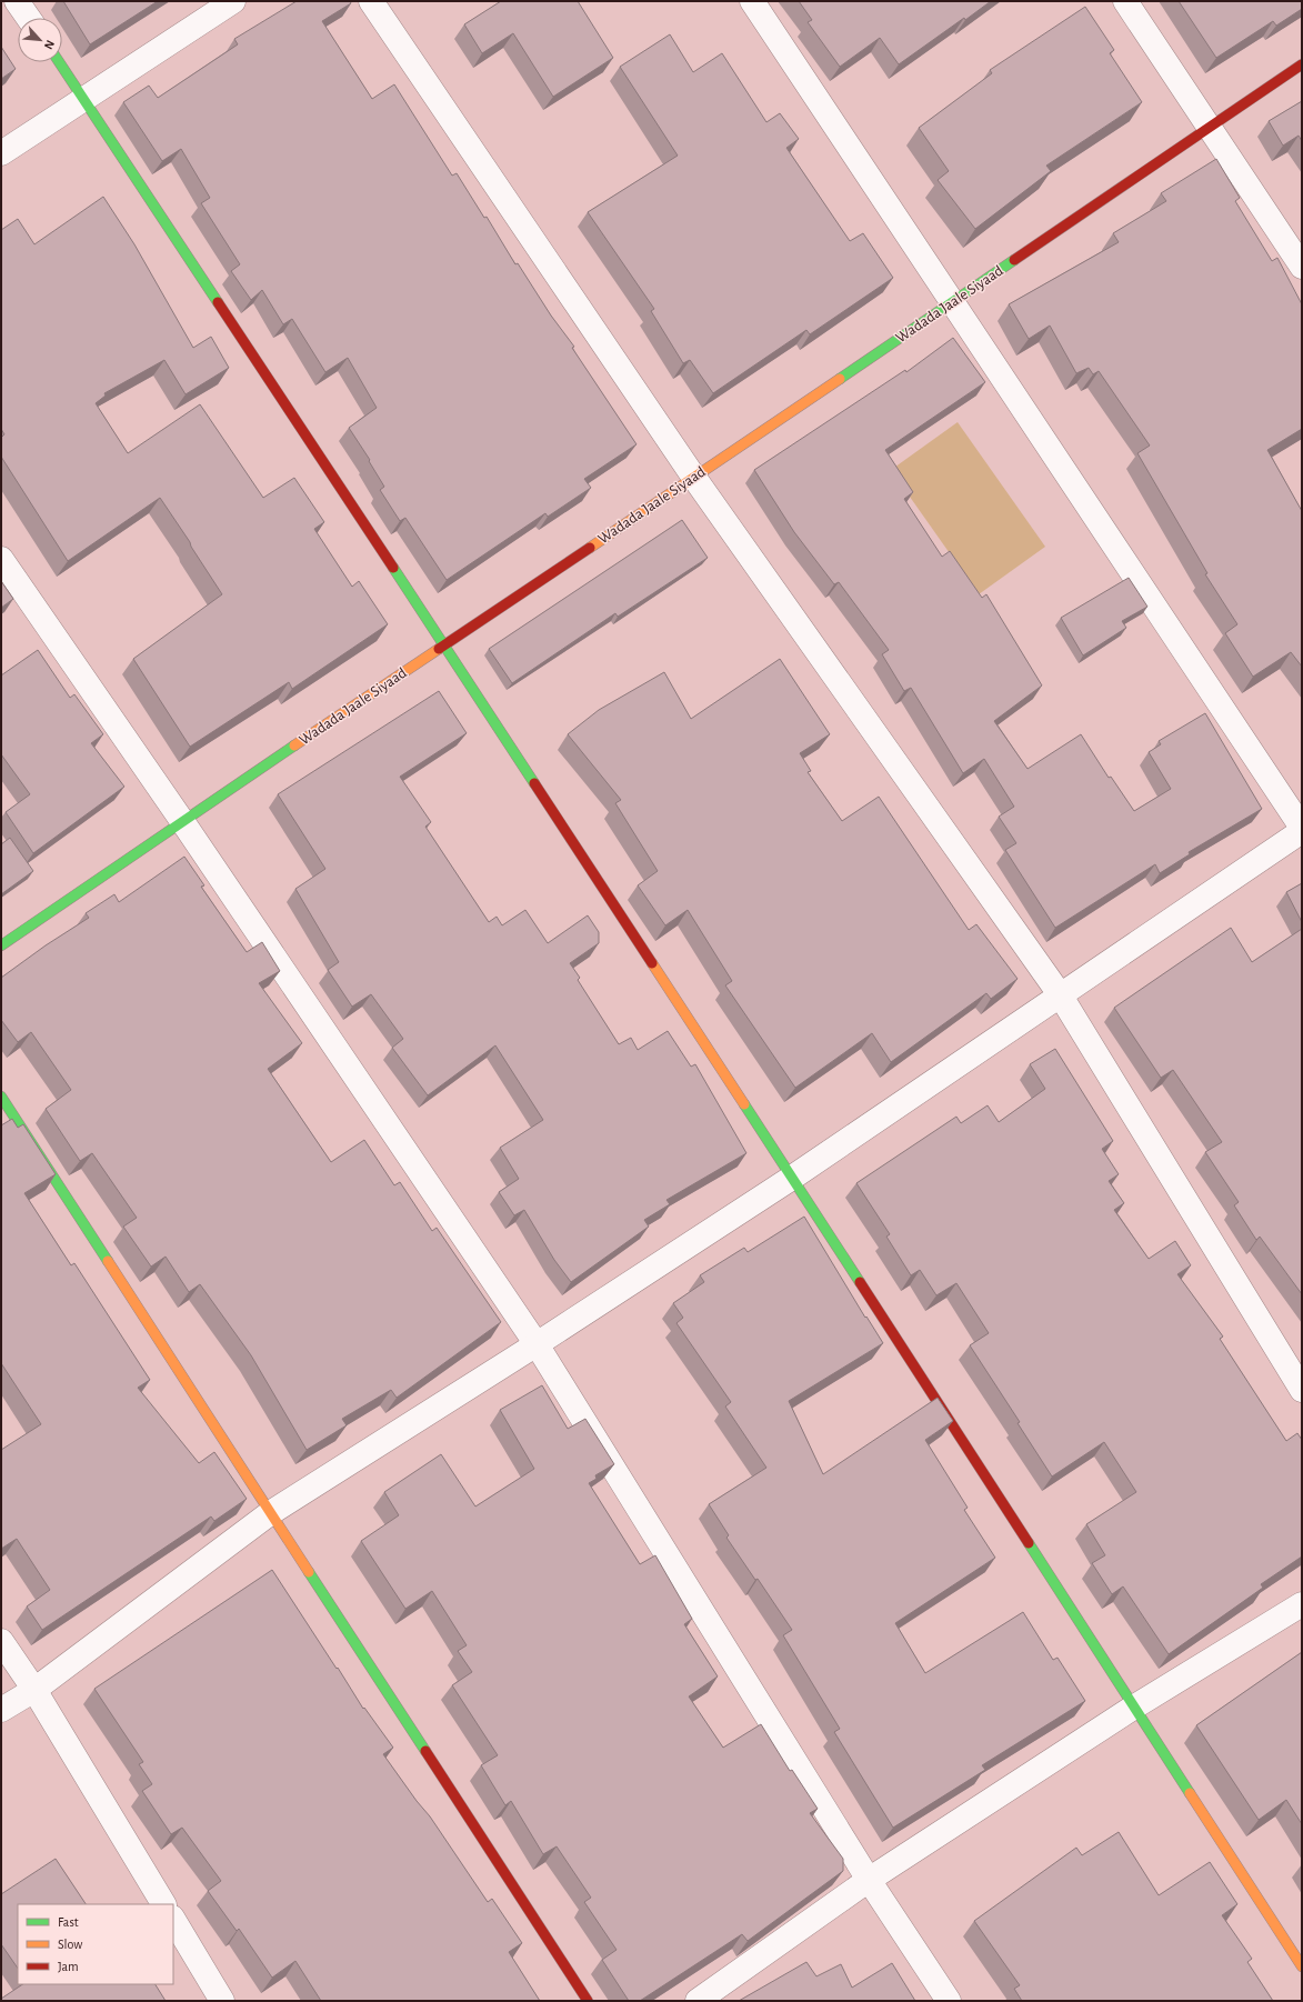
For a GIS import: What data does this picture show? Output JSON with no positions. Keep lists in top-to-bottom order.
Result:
{
  "streets": {
    "street": ["Wadada Jaale Siyaad"]
  },
  "legend": ["Fast", "Slow", "Jam"],
  "north": "bottom right"
}
